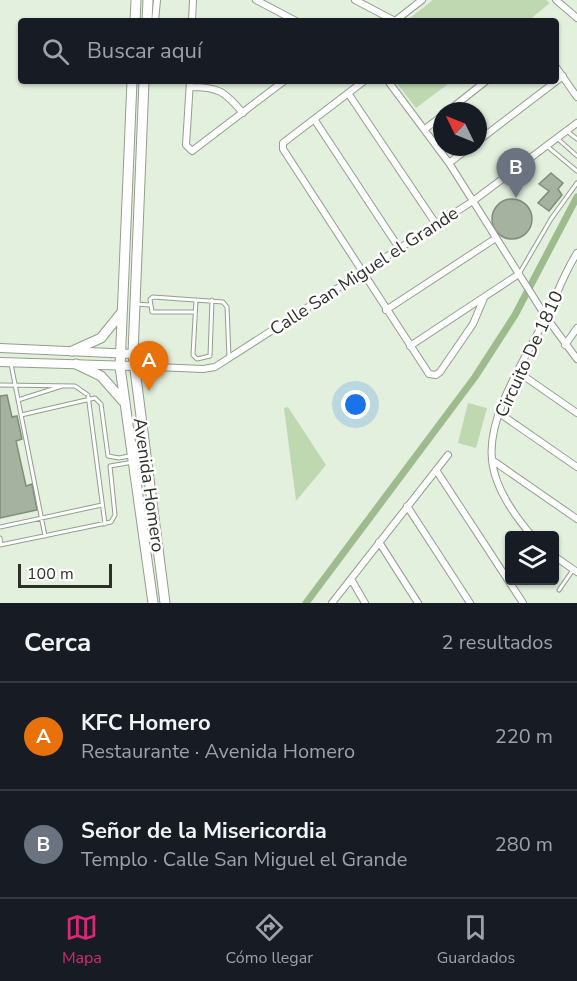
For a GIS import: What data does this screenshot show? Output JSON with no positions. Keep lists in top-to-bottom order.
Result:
{
  "streets": {
    "main road": ["Avenida Homero"],
    "street": ["Calle San Miguel el Grande", "Circuito De 1810"]
  },
  "crossings": [
    ["Calle San Miguel el Grande", "Avenida Homero"]
  ],
  "scale_bar": "100 m",
  "north": "top left",
  "page": {
    "search": "Buscar aquí",
    "pins": ["B", "A"],
    "scale": "100 m",
    "heading": ["Cerca", "2 resultados"],
    "list": [
      {
        "mark": "A",
        "name": "KFC Homero",
        "note": "Restaurante · Avenida Homero",
        "value": "220 m"
      },
      {
        "mark": "B",
        "name": "Señor de la Misericordia",
        "note": "Templo · Calle San Miguel el Grande",
        "value": "280 m"
      }
    ],
    "nav": ["Mapa", "Cómo llegar", "Guardados"]
  }
}
